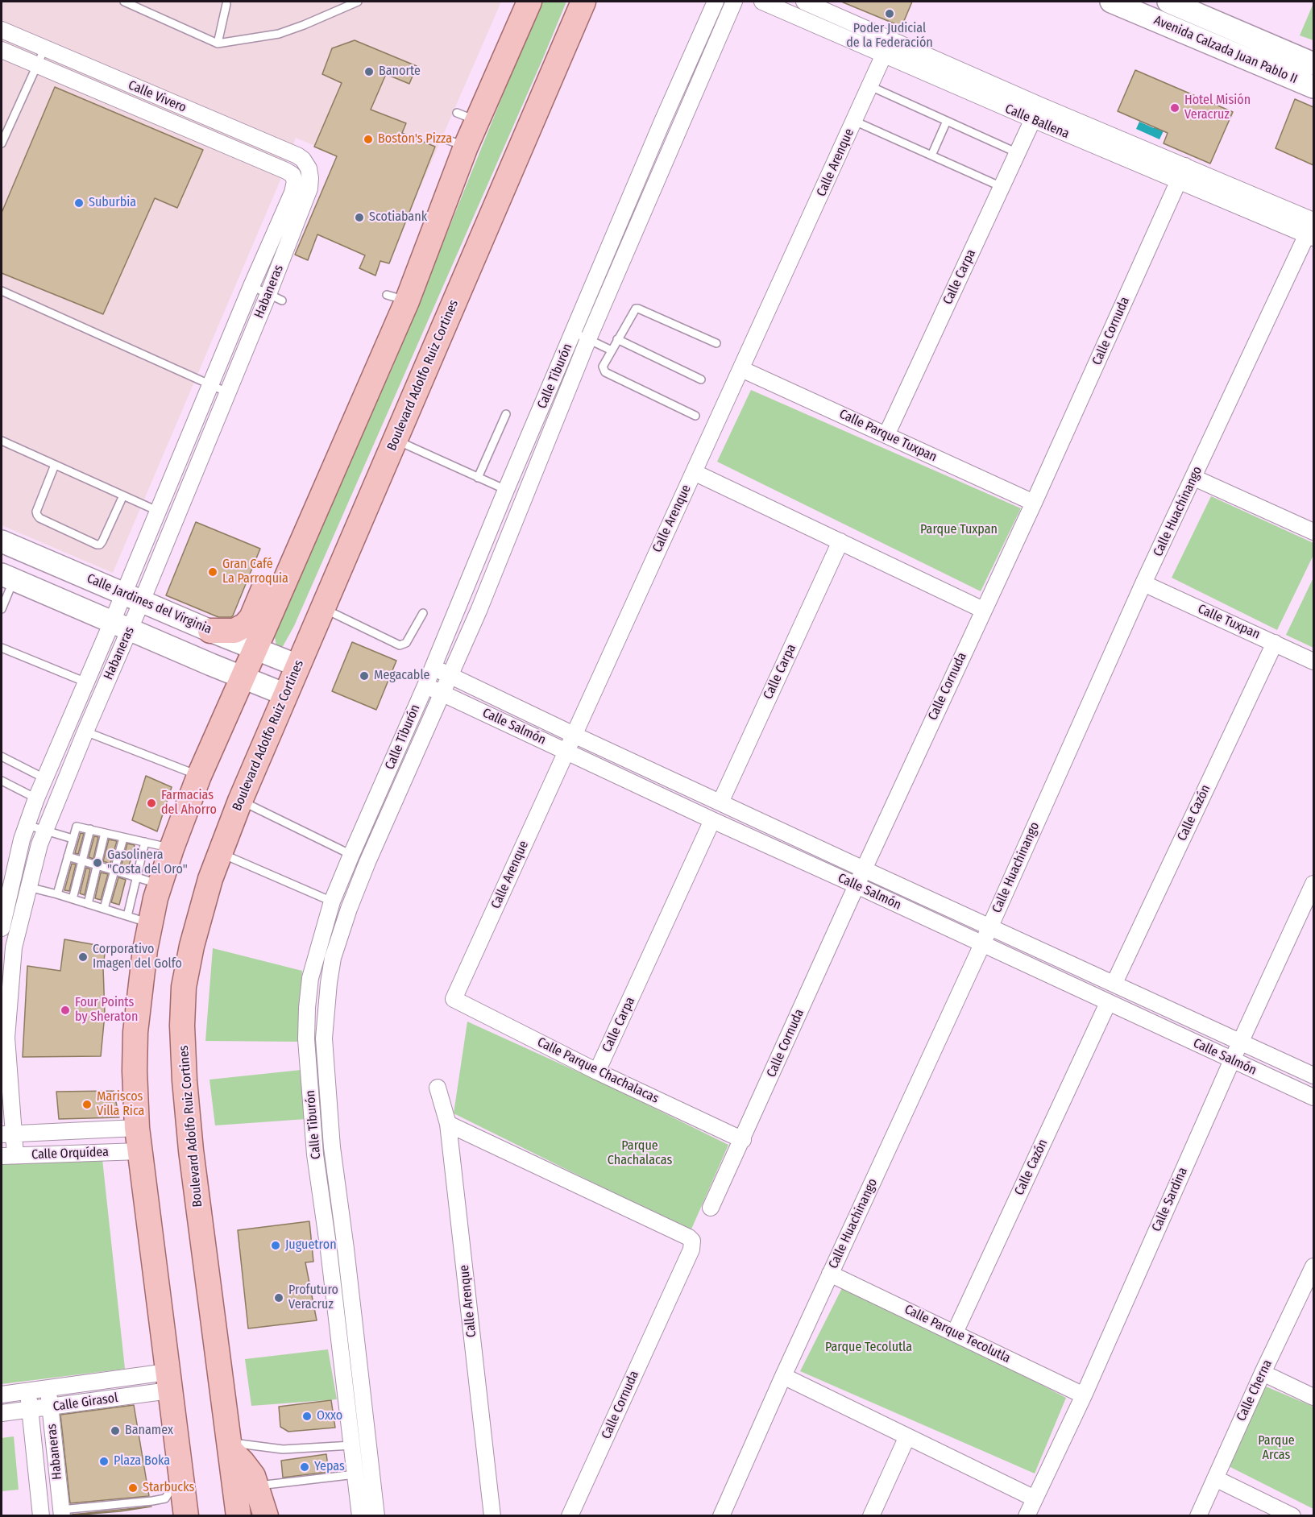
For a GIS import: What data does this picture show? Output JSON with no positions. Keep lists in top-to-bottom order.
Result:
{
  "streets": {
    "main road": ["Boulevard Adolfo Ruiz Cortines"],
    "street": [
      "Avenida Calzada Juan Pablo II",
      "Calle Vivero",
      "Calle Ballena",
      "Calle Arenque",
      "Calle Carpa",
      "Habaneras",
      "Calle Cornuda",
      "Calle Tiburón",
      "Calle Parque Tuxpan",
      "Calle Huachinango",
      "Calle Jardines del Virginia",
      "Calle Tuxpan",
      "Calle Salmón",
      "Calle Cazón",
      "Calle Parque Chachalacas",
      "Calle Orquídea",
      "Calle Sardina",
      "Calle Parque Tecolutla",
      "Calle Cherna",
      "Calle Girasol"
    ]
  },
  "crossings": [
    ["Calle Vivero", "Habaneras"],
    ["Calle Ballena", "Calle Arenque"],
    ["Calle Ballena", "Calle Carpa"],
    ["Calle Ballena", "Calle Cornuda"],
    ["Calle Ballena", "Calle Huachinango"],
    ["Calle Arenque", "Calle Cornuda"],
    ["Calle Arenque", "Calle Parque Tuxpan"],
    ["Calle Arenque", "Calle Salmón"],
    ["Calle Arenque", "Calle Parque Chachalacas"],
    ["Calle Carpa", "Calle Parque Tuxpan"],
    ["Calle Carpa", "Calle Salmón"],
    ["Calle Carpa", "Calle Parque Chachalacas"],
    ["Habaneras", "Calle Jardines del Virginia"],
    ["Habaneras", "Calle Orquídea"],
    ["Habaneras", "Calle Girasol"],
    ["Calle Cornuda", "Calle Parque Tuxpan"],
    ["Calle Cornuda", "Calle Salmón"],
    ["Calle Cornuda", "Calle Parque Chachalacas"],
    ["Boulevard Adolfo Ruiz Cortines", "Calle Jardines del Virginia"],
    ["Calle Tiburón", "Calle Salmón"],
    ["Calle Huachinango", "Calle Tuxpan"],
    ["Calle Huachinango", "Calle Salmón"],
    ["Calle Huachinango", "Calle Parque Tecolutla"],
    ["Calle Tuxpan", "Calle Cazón"],
    ["Calle Salmón", "Calle Cazón"],
    ["Calle Salmón", "Calle Sardina"],
    ["Calle Cazón", "Calle Parque Tecolutla"],
    ["Calle Sardina", "Calle Parque Tecolutla"]
  ],
  "parks": [
    "Parque Tuxpan",
    "Parque Chachalacas",
    "Parque Tecolutla",
    "Parque Arcas"
  ],
  "places": [
    "Poder Judicial de la Federación",
    "Banorte",
    "Hotel Misión Veracruz",
    "Boston's Pizza",
    "Suburbia",
    "Scotiabank",
    "Gran Café La Parroquia",
    "Megacable",
    "Farmacias del Ahorro",
    "Gasolinera \"Costa del Oro\"",
    "Corporativo Imagen del Golfo",
    "Four Points by Sheraton",
    "Mariscos Villa Rica",
    "Juguetron",
    "Profuturo Veracruz",
    "Oxxo",
    "Banamex",
    "Plaza Boka",
    "Yepas",
    "Starbucks"
  ]
}
